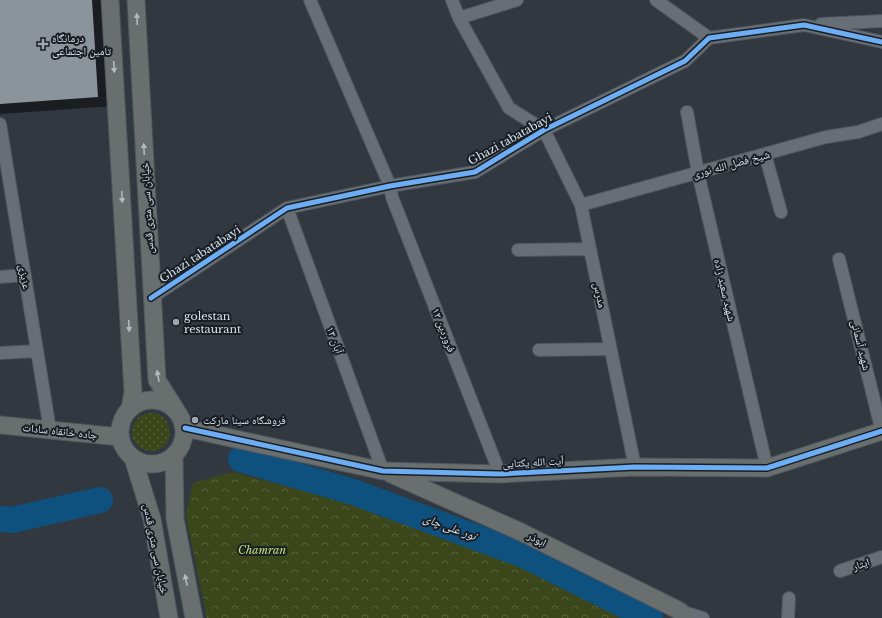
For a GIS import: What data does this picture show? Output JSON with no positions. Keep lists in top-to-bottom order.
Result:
{
  "streets": {
    "main road": [
      "خیابان سی متری قدس",
      "جاده خانقاه سادات",
      "آیت الله یکتایی",
      "ابوذر"
    ],
    "street": [
      "Ghazi tabatabayi",
      "شیخ فضل الله نوری",
      "عزیزی",
      "شهید سعید زاده",
      "مدرس",
      "۱۲ فروردین",
      "۱۳ آبان",
      "شهید آسمانی",
      "ایثار"
    ]
  },
  "crossings": [
    ["Ghazi tabatabayi", "خیابان سی متری قدس"],
    ["Ghazi tabatabayi", "مدرس"],
    ["Ghazi tabatabayi", "۱۲ فروردین"],
    ["Ghazi tabatabayi", "۱۳ آبان"],
    ["شیخ فضل الله نوری", "شهید سعید زاده"],
    ["شیخ فضل الله نوری", "مدرس"],
    ["خیابان سی متری قدس", "جاده خانقاه سادات"],
    ["خیابان سی متری قدس", "آیت الله یکتایی"],
    ["عزیزی", "جاده خانقاه سادات"],
    ["شهید سعید زاده", "آیت الله یکتایی"],
    ["مدرس", "آیت الله یکتایی"],
    ["۱۲ فروردین", "آیت الله یکتایی"],
    ["۱۳ آبان", "آیت الله یکتایی"],
    ["۱۳ آبان", "ابوذر"],
    ["شهید آسمانی", "آیت الله یکتایی"],
    ["جاده خانقاه سادات", "آیت الله یکتایی"],
    ["آیت الله یکتایی", "ابوذر"]
  ],
  "water": ["نور علی چای"],
  "parks": ["Chamran"],
  "places": {
    "health": ["درمانگاه تامین اجتماعی"],
    "other": ["golestan restaurant", "فروشگاه سینا مارکت"]
  }
}
